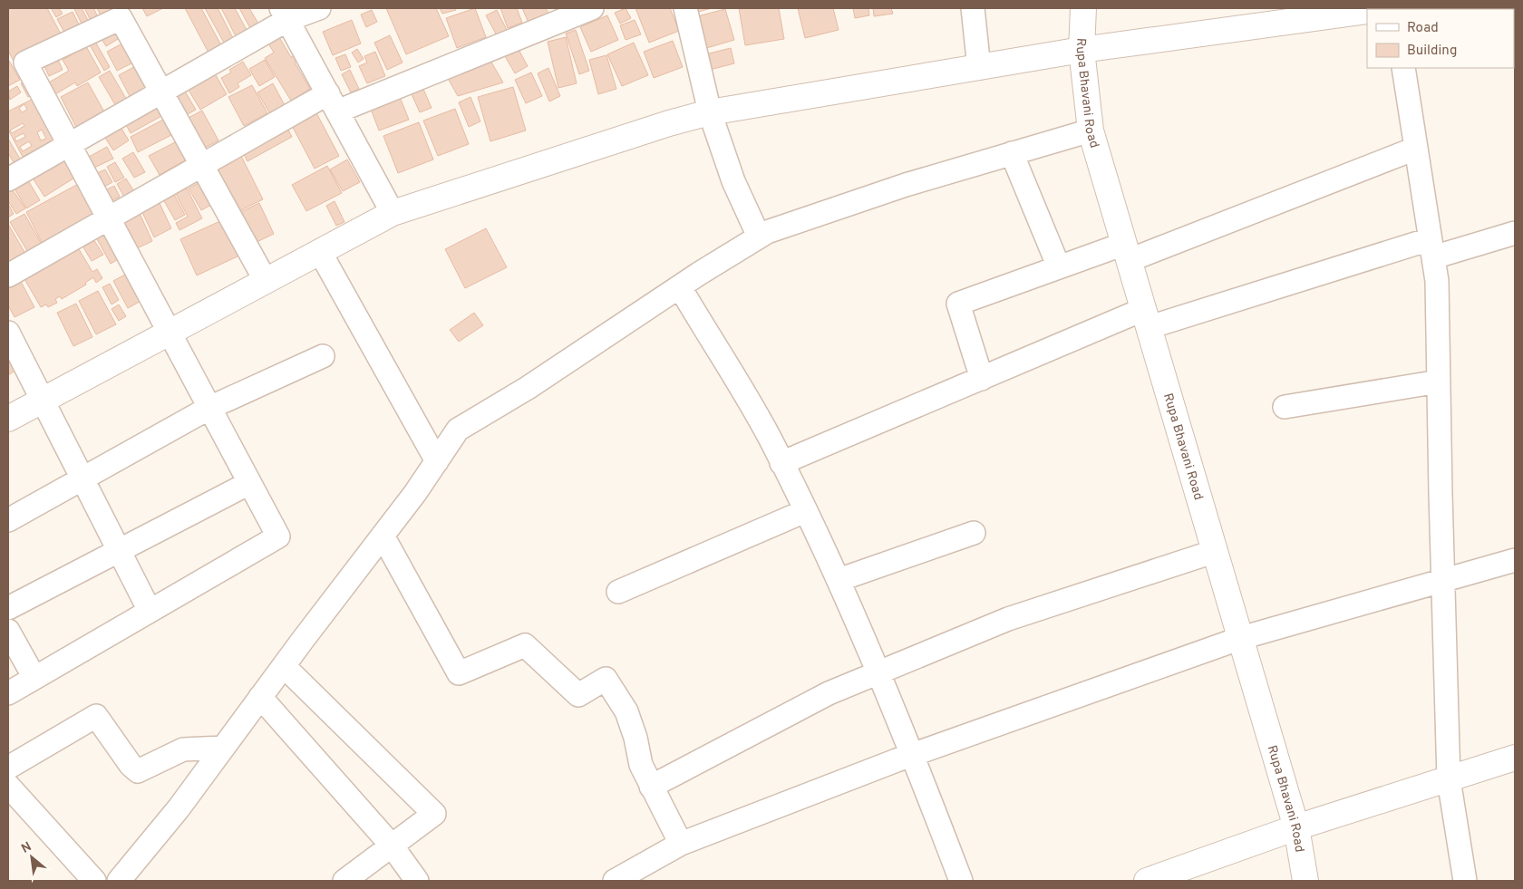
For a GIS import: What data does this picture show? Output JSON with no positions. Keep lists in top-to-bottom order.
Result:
{
  "streets": {
    "street": ["Rupa Bhavani Road"]
  },
  "legend": ["Road", "Building"],
  "north": "top left"
}
